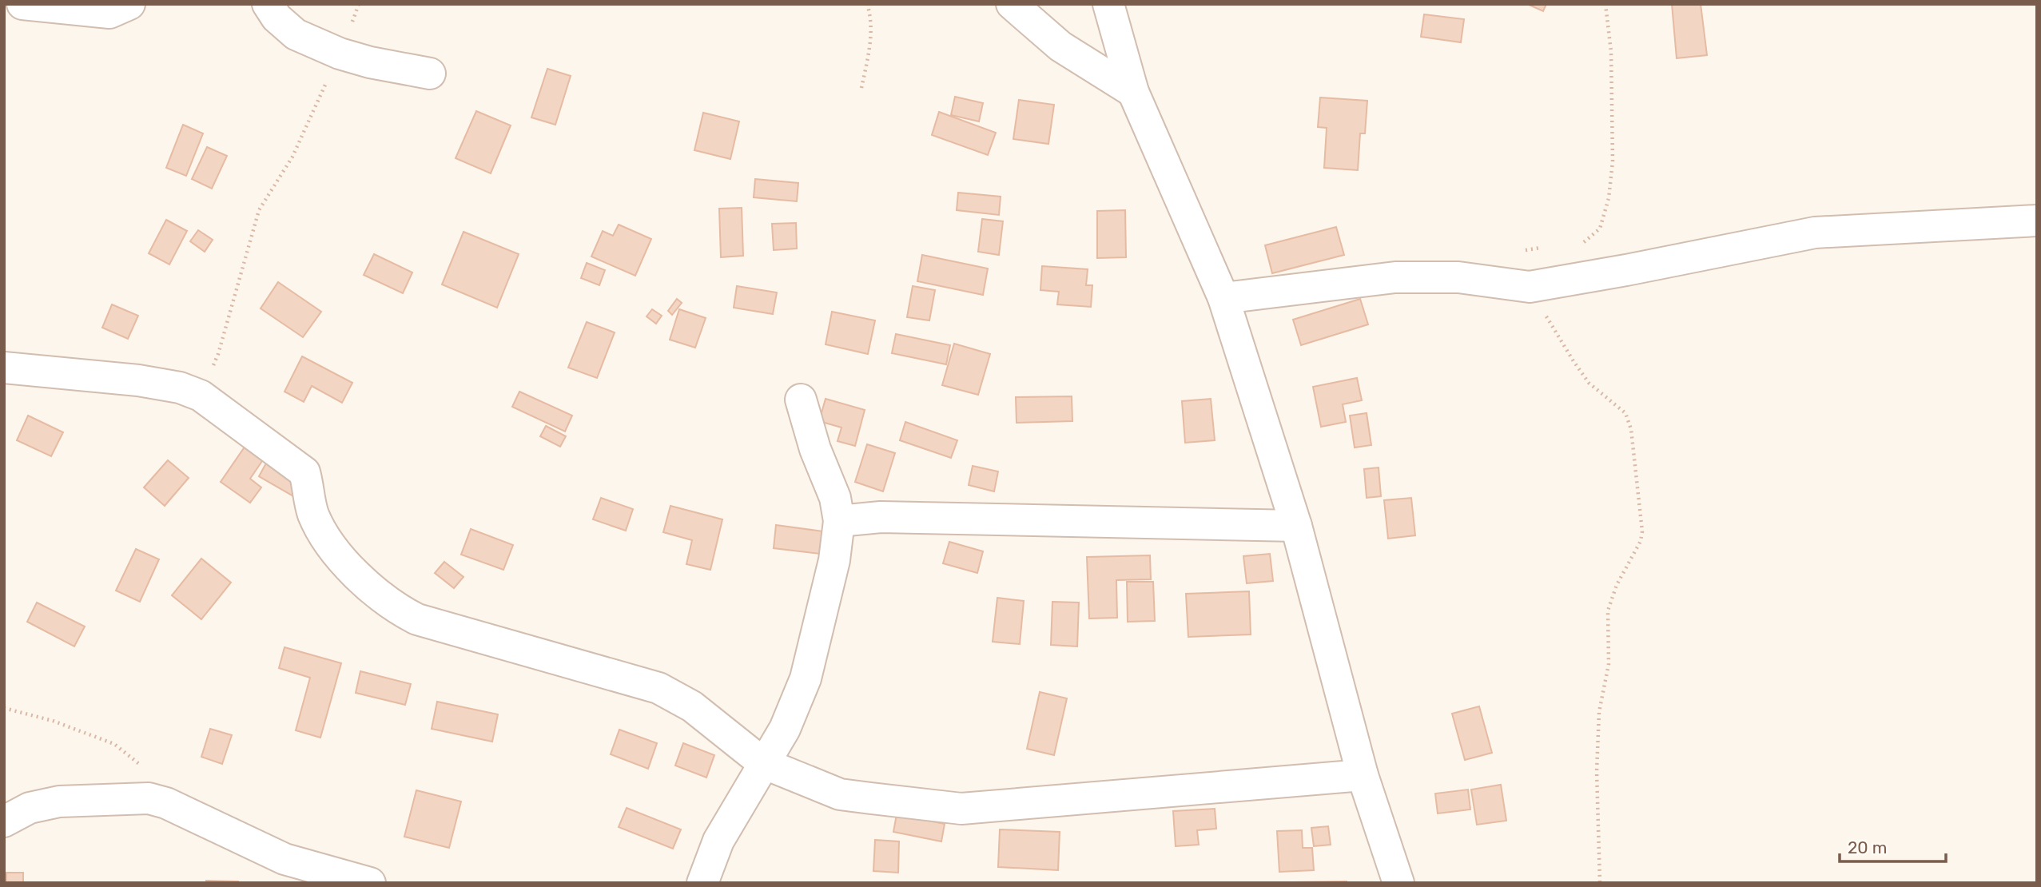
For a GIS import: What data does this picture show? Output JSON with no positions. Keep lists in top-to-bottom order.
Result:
{
  "scale_bar": "20 m"
}
